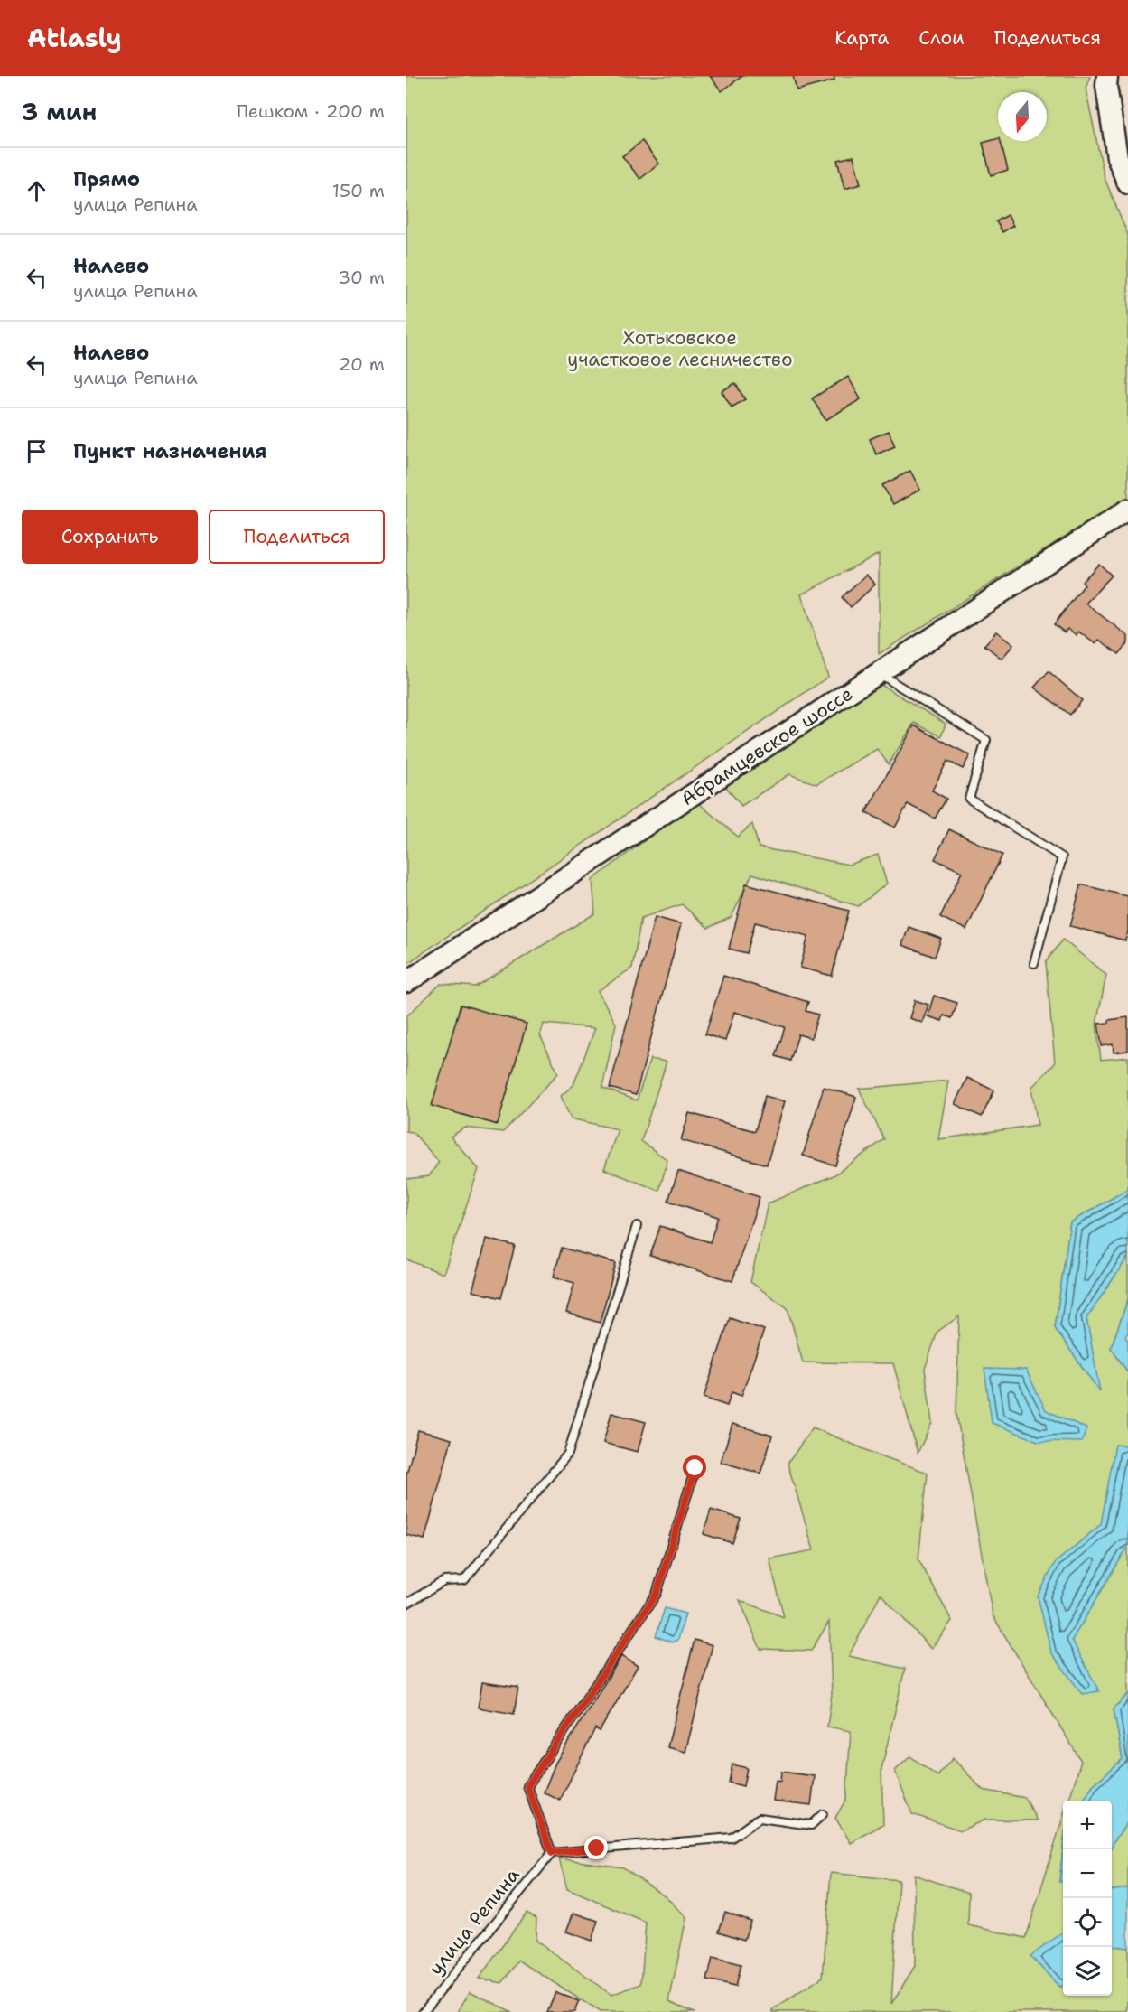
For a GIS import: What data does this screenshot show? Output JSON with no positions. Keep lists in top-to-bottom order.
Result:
{
  "streets": {
    "street": ["Абрамцевское шоссе"],
    "lane": ["улица Репина"]
  },
  "parks": ["Хотьковское участковое лесничество"],
  "north": "bottom",
  "page": {
    "header": "Atlasly",
    "nav": ["Карта", "Слои", "Поделиться"],
    "heading": ["3 мин", "Пешком · 200 m"],
    "list": [
      ["Прямо", "улица Репина", "150 m"],
      ["Налево", "улица Репина", "30 m"],
      ["Налево", "улица Репина", "20 m"],
      "Пункт назначения"
    ],
    "buttons": ["Сохранить", "Поделиться"],
    "map_buttons": ["+", "−"]
  }
}
